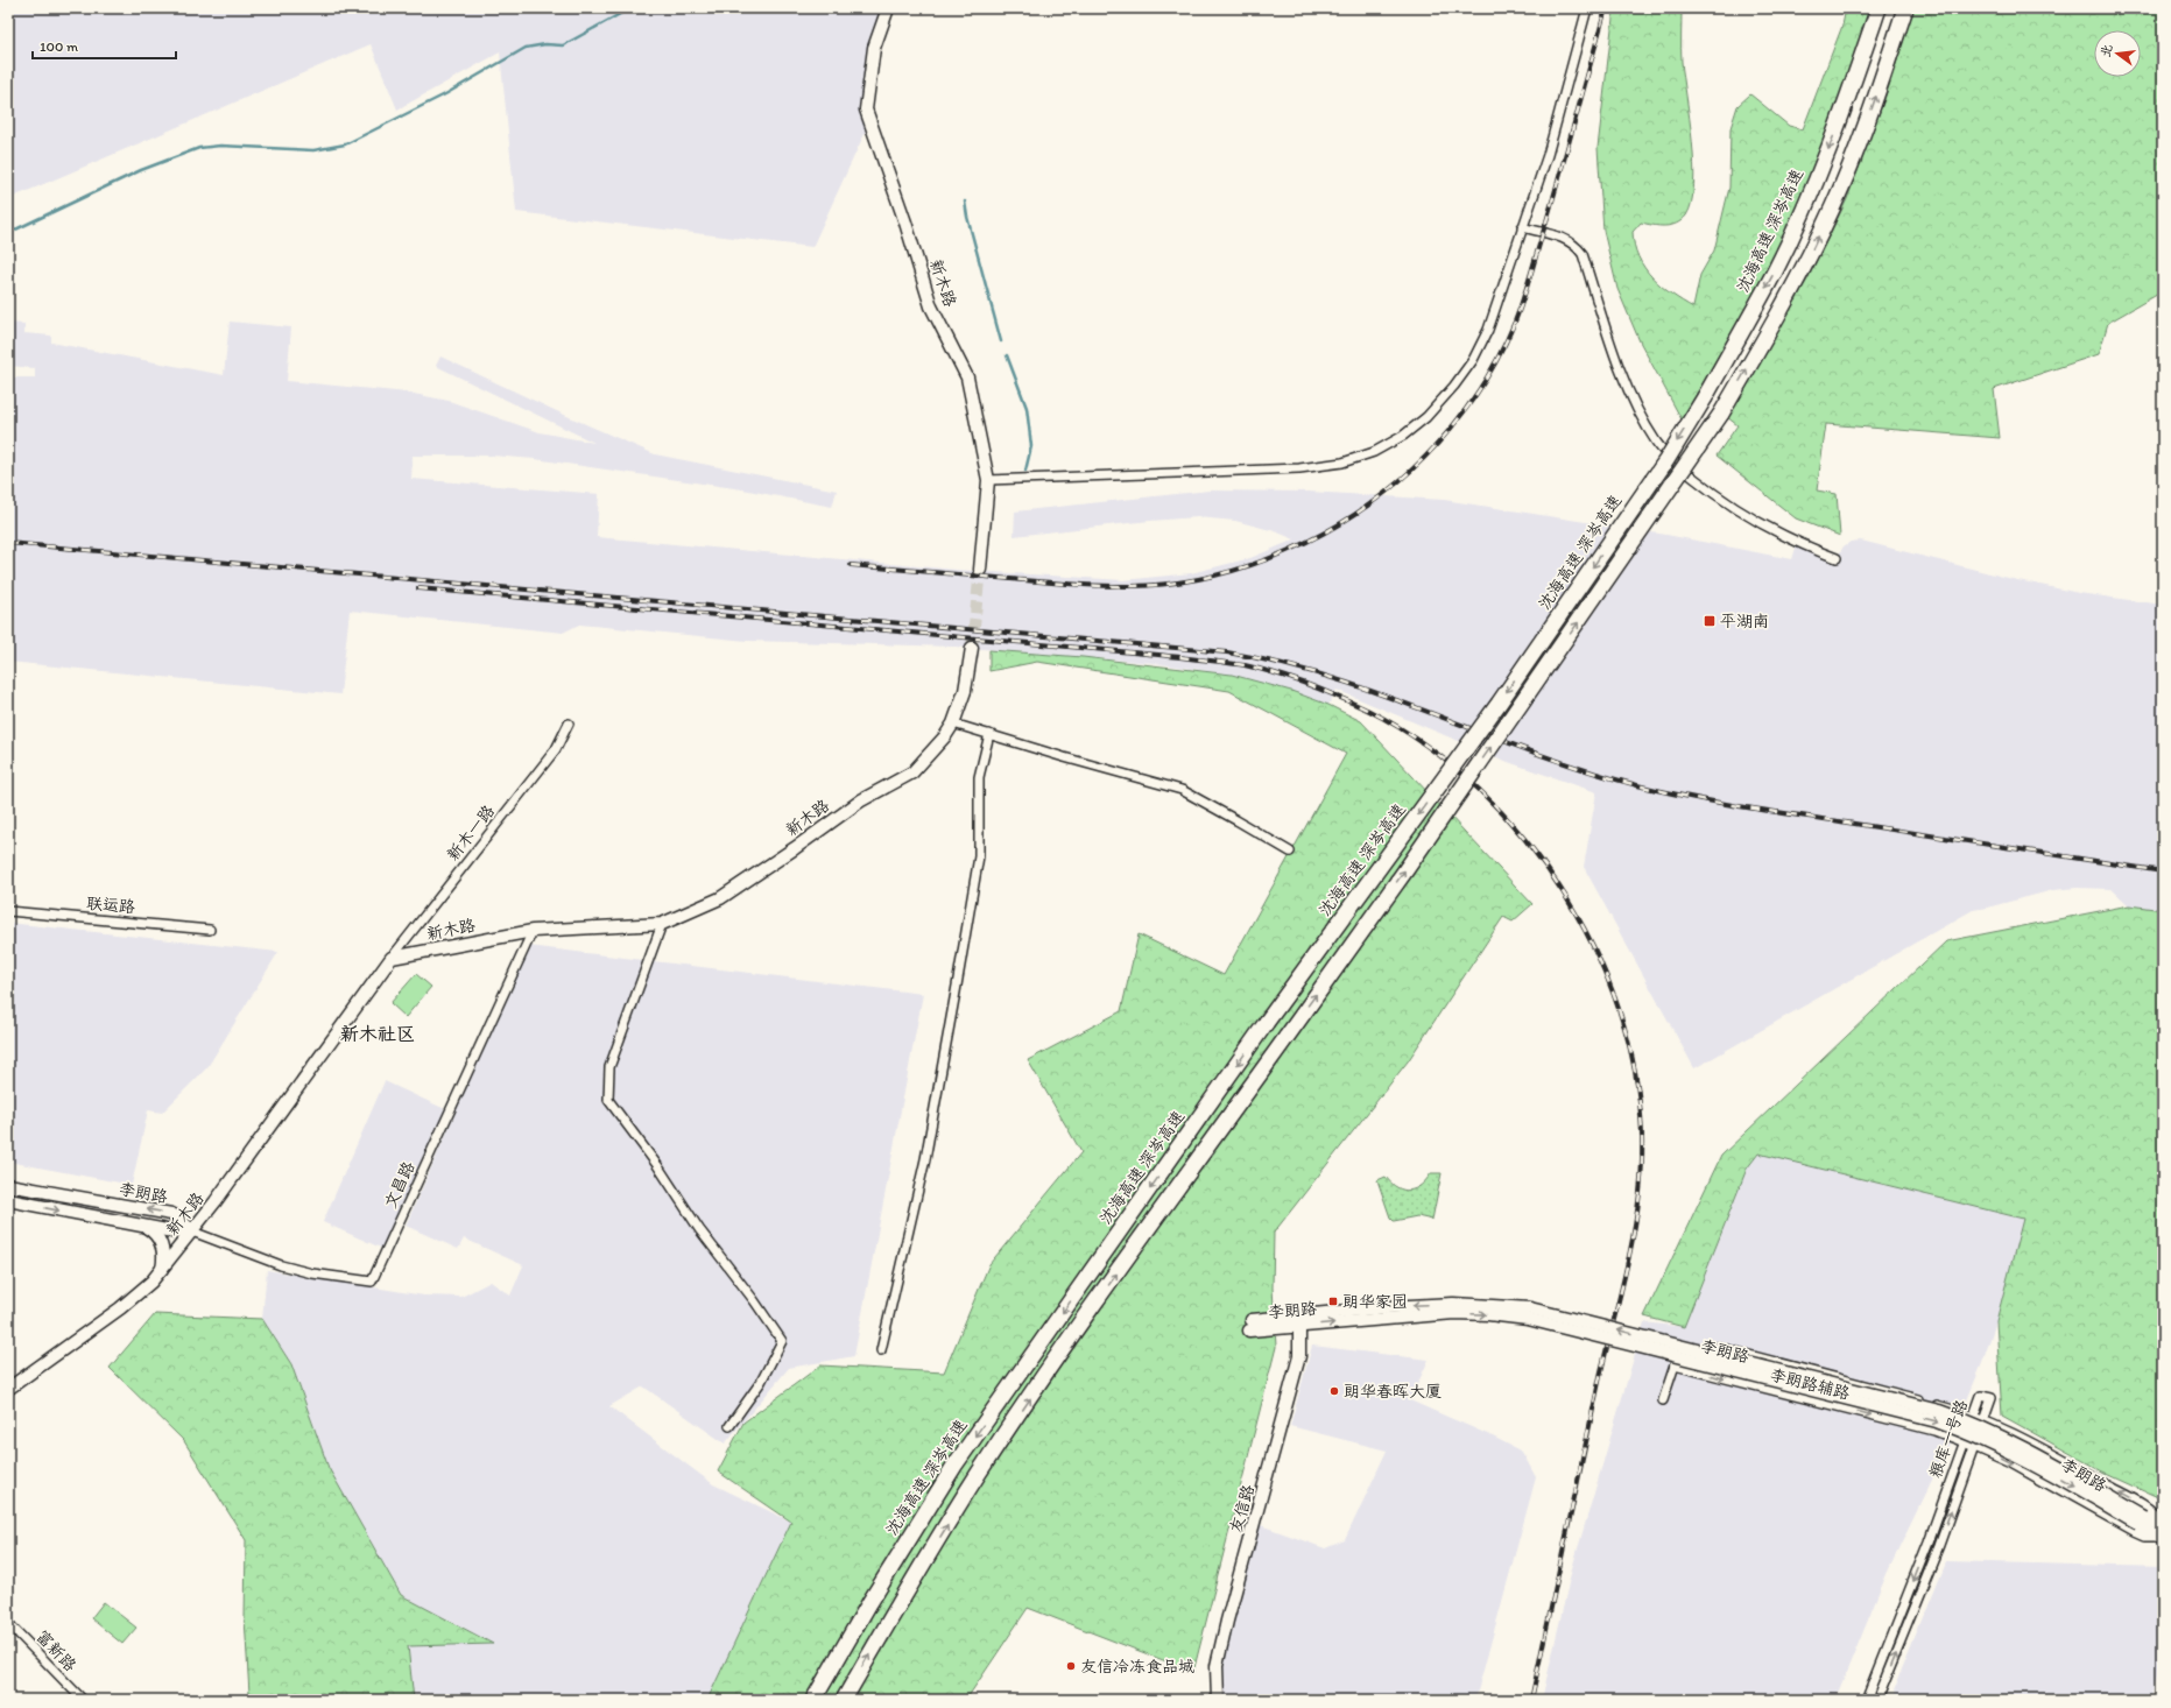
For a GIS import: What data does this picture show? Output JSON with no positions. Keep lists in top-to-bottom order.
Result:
{
  "streets": {
    "highway": ["沈海高速 深岑高速"],
    "street": [
      "新木路",
      "新木一路",
      "联运路",
      "文昌路",
      "李朗路",
      "李朗路辅路",
      "粮库一号路",
      "友信路",
      "富新路"
    ]
  },
  "crossings": [
    ["新木路", "新木一路"],
    ["新木路", "文昌路"],
    ["新木路", "李朗路"],
    ["文昌路", "李朗路"],
    ["李朗路", "李朗路辅路"],
    ["李朗路", "友信路"],
    ["李朗路辅路", "粮库一号路"]
  ],
  "districts": ["新木社区"],
  "places": {
    "transit": ["平湖南", "朗华家园"],
    "other": ["朗华春晖大厦", "友信冷冻食品城"]
  },
  "scale_bar": "100 m",
  "north": "left"
}
